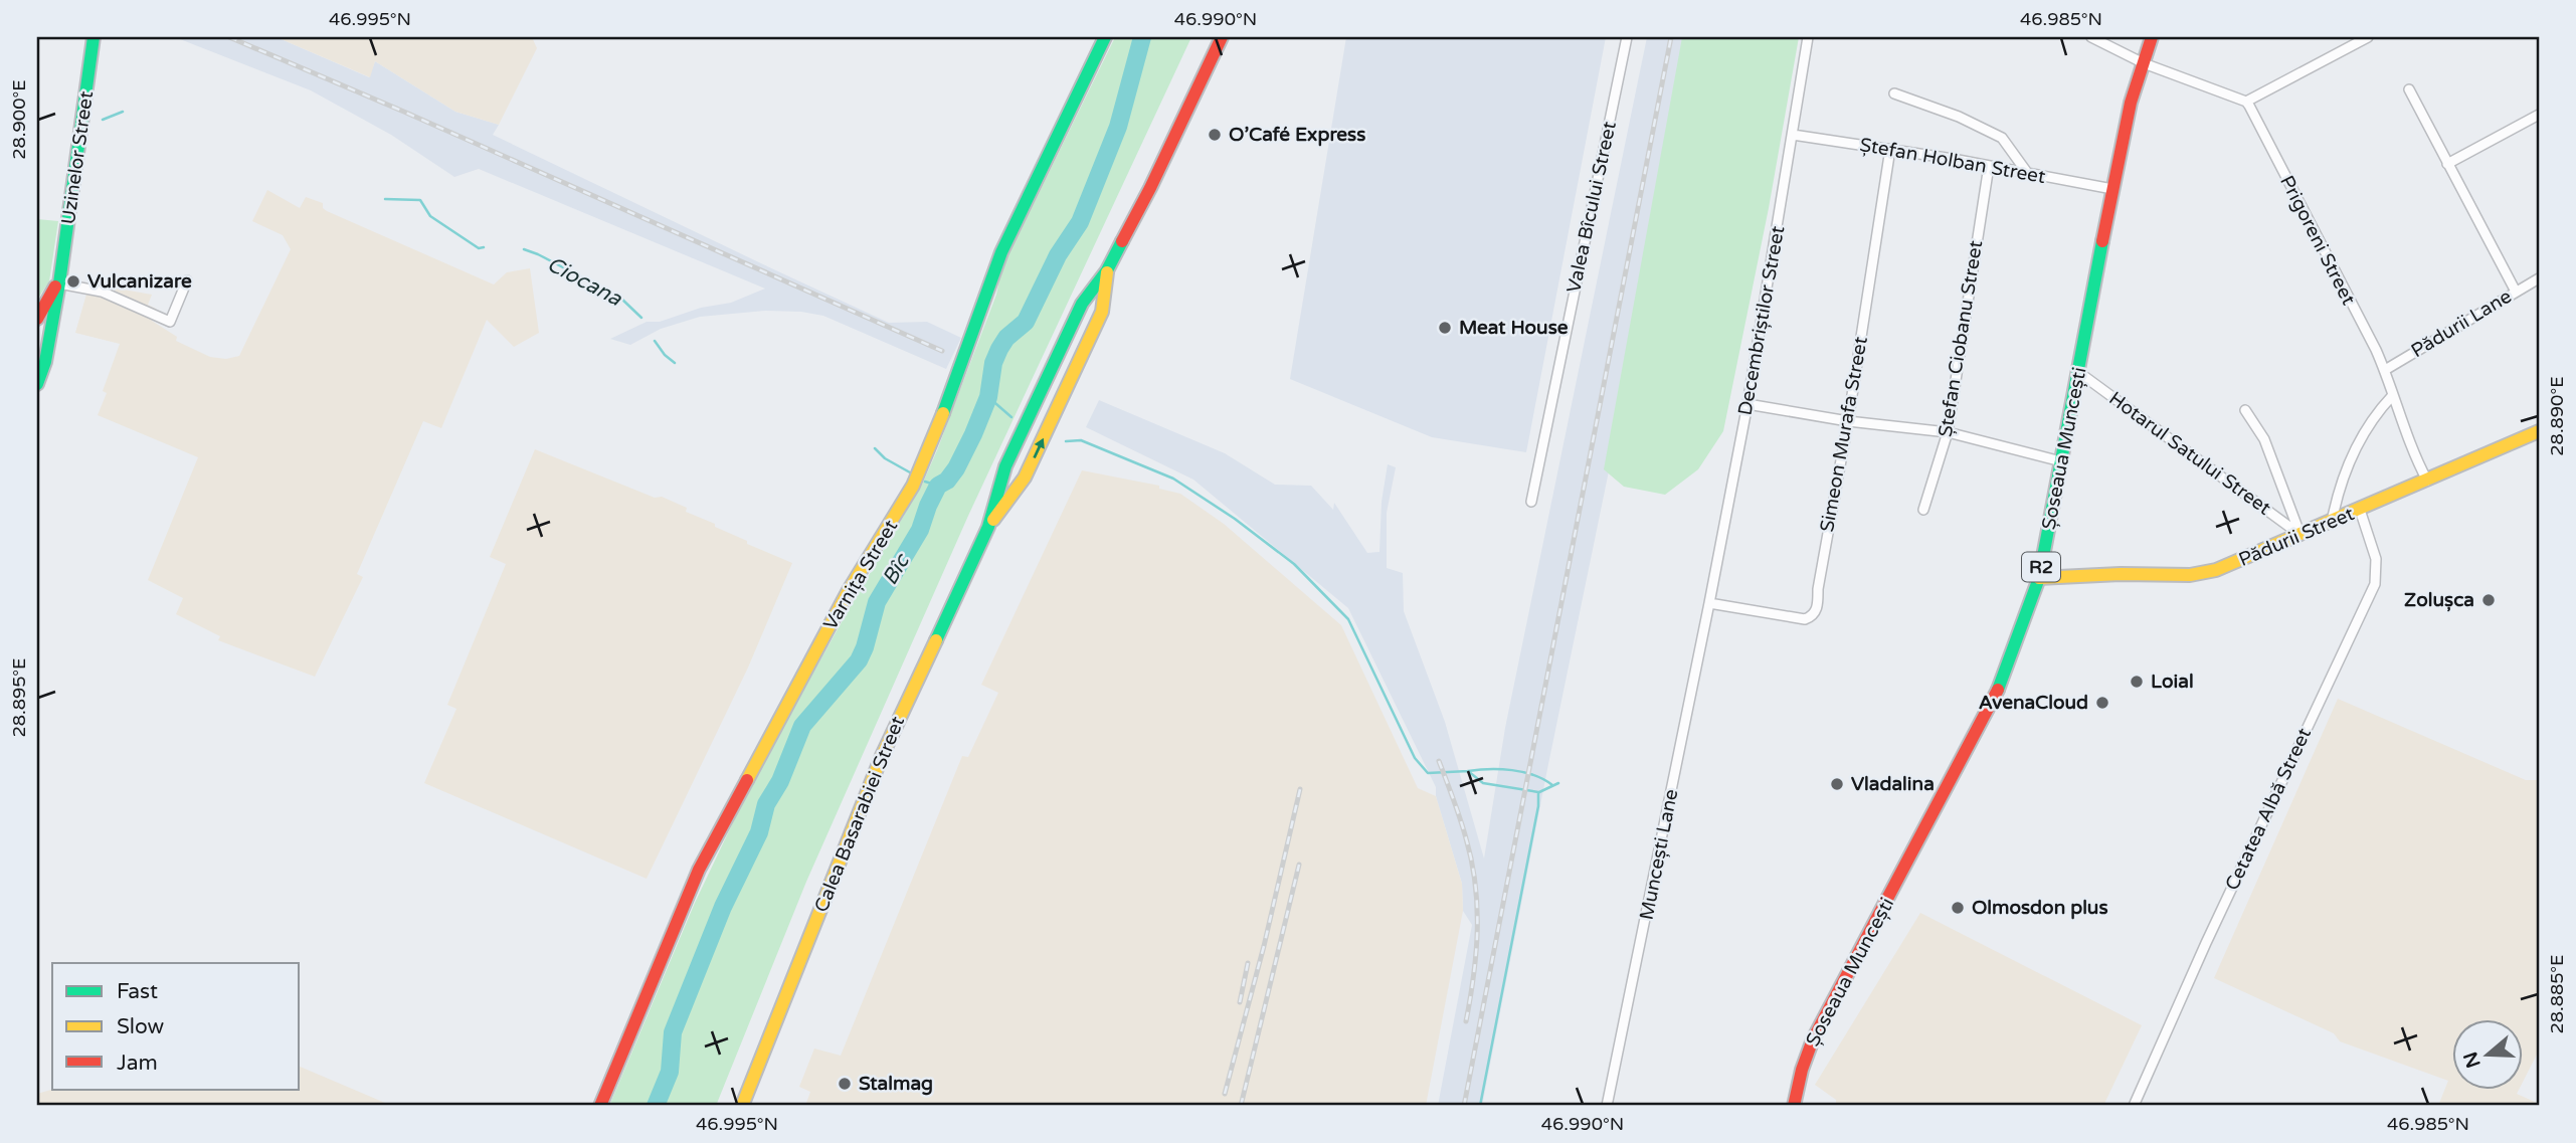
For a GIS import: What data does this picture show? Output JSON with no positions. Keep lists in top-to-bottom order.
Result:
{
  "streets": {
    "main road": [
      "Uzinelor Street",
      "Șoseaua Muncești",
      "Pădurii Street",
      "R2",
      "Varnița Street",
      "Calea Basarabiei Street"
    ],
    "street": [
      "Ștefan Holban Street",
      "Valea Bîcului Street",
      "Prigoreni Street",
      "Decembriștilor Street",
      "Pădurii Lane",
      "Ștefan Ciobanu Street",
      "Simeon Murafa Street",
      "Hotarul Satului Street",
      "Cetatea Albă Street",
      "Muncești Lane"
    ]
  },
  "crossings": [
    ["Ștefan Holban Street", "Decembriștilor Street"],
    ["Ștefan Holban Street", "Ștefan Ciobanu Street"],
    ["Ștefan Holban Street", "Simeon Murafa Street"],
    ["Ștefan Holban Street", "Șoseaua Muncești"],
    ["Prigoreni Street", "Pădurii Lane"],
    ["Prigoreni Street", "Pădurii Street"],
    ["Decembriștilor Street", "Simeon Murafa Street"],
    ["Decembriștilor Street", "Muncești Lane"],
    ["Simeon Murafa Street", "Muncești Lane"],
    ["Șoseaua Muncești", "Hotarul Satului Street"],
    ["Șoseaua Muncești", "Pădurii Street"],
    ["Hotarul Satului Street", "Pădurii Street"],
    ["Pădurii Street", "Cetatea Albă Street"]
  ],
  "water": ["Ciocana", "Bîc"],
  "places": [
    "O’Café Express",
    "Vulcanizare",
    "Meat House",
    "Zolușca",
    "Loial",
    "AvenaCloud",
    "Vladalina",
    "Olmosdon plus",
    "Stalmag"
  ],
  "legend": ["Fast", "Slow", "Jam"],
  "north": "left",
  "coordinates": [
    "46.995°N",
    "46.990°N",
    "46.985°N",
    "28.900°E",
    "28.890°E",
    "28.895°E",
    "28.885°E"
  ]
}
